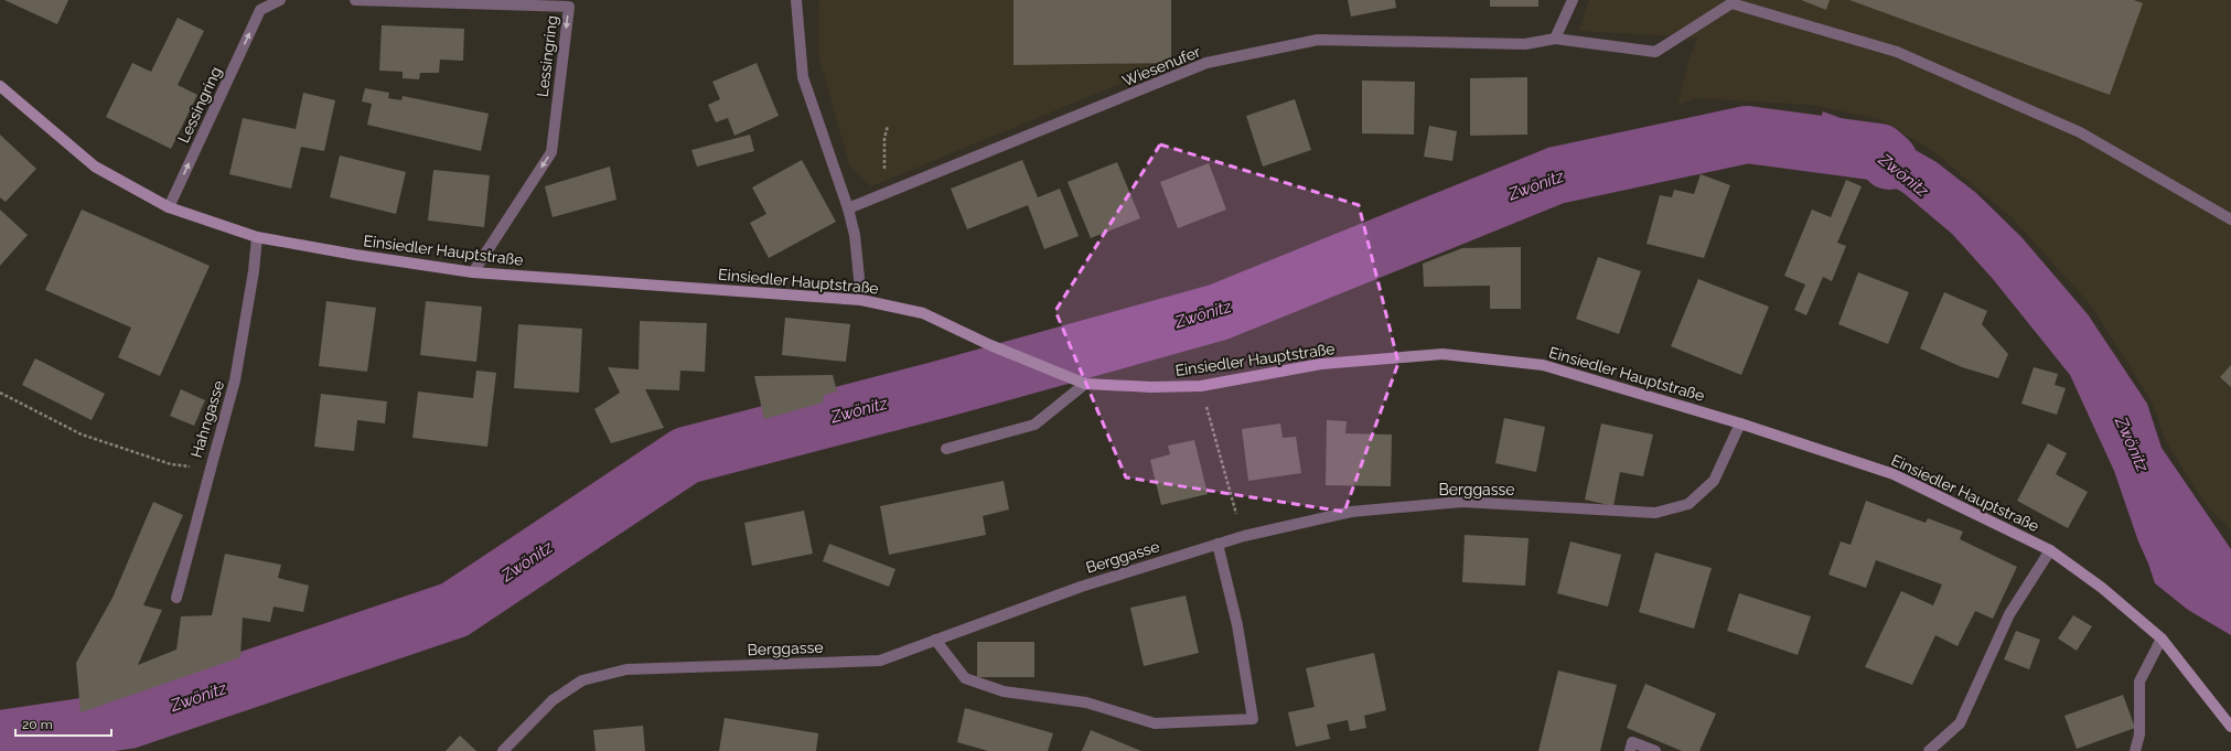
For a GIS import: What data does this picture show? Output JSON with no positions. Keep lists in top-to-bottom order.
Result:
{
  "streets": {
    "main road": ["Einsiedler Hauptstraße"],
    "street": [
      "Lessingring",
      "Wiesenufer",
      "Hahngasse",
      "Berggasse"
    ]
  },
  "crossings": [
    ["Lessingring", "Einsiedler Hauptstraße"],
    ["Einsiedler Hauptstraße", "Hahngasse"],
    ["Einsiedler Hauptstraße", "Berggasse"]
  ],
  "water": ["Zwönitz"],
  "scale_bar": "20 m"
}
